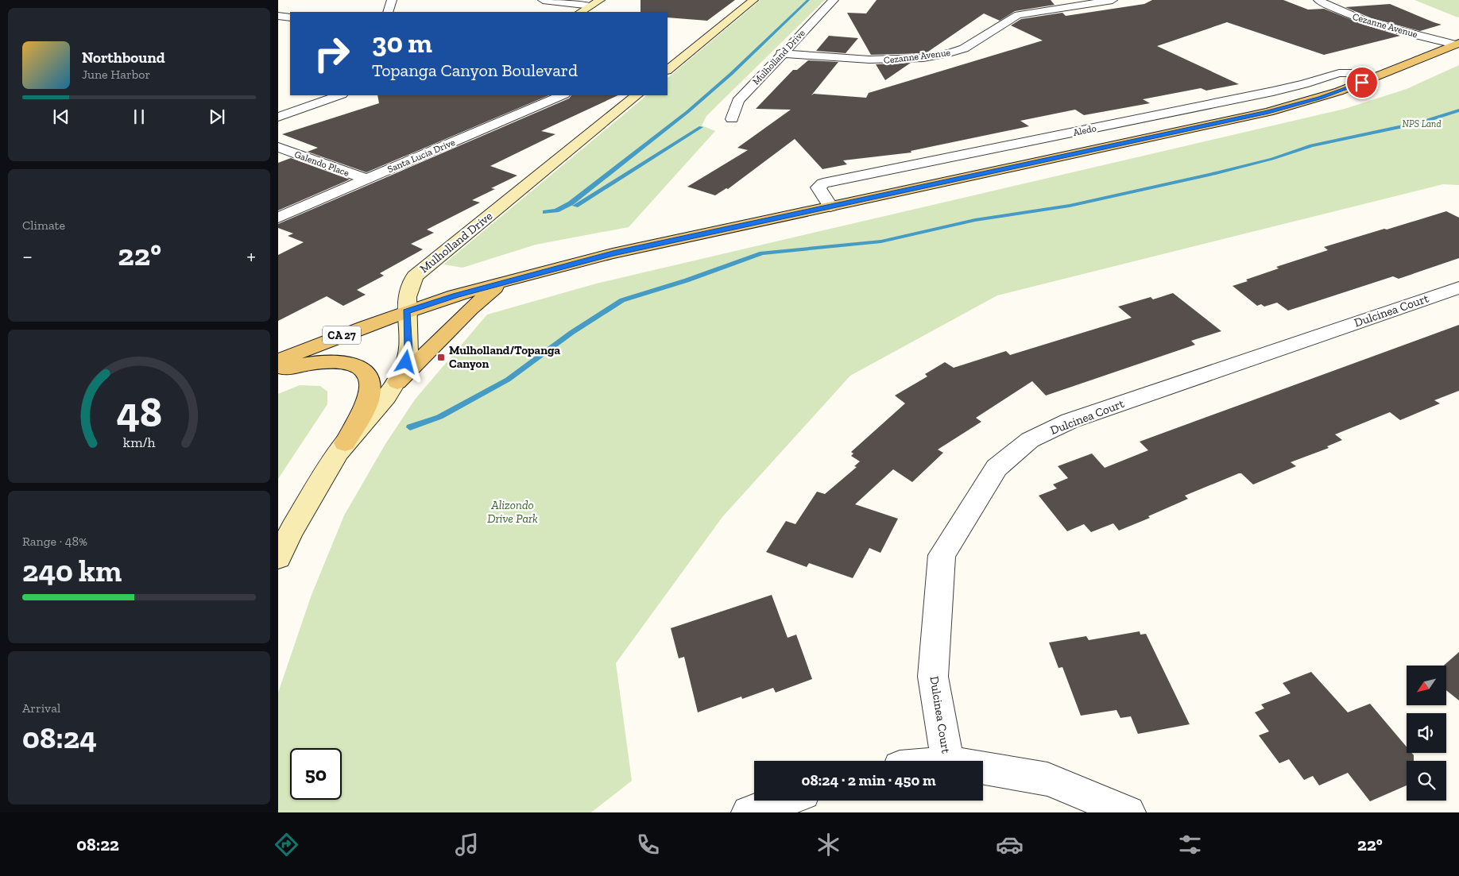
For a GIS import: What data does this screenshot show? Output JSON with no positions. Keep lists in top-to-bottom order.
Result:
{
  "streets": {
    "main road": ["Mulholland Drive", "CA 27"],
    "street": [
      "Cezanne Avenue",
      "Aledo",
      "Santa Lucia Drive",
      "Galendo Place",
      "Dulcinea Court"
    ]
  },
  "crossings": [
    ["Cezanne Avenue", "Mulholland Drive"],
    ["Cezanne Avenue", "CA 27"],
    ["Mulholland Drive", "CA 27"],
    ["Aledo", "CA 27"],
    ["Santa Lucia Drive", "Galendo Place"]
  ],
  "parks": ["NPS Land", "Alizondo Drive Park"],
  "places": {
    "transit": ["Mulholland/Topanga Canyon"]
  },
  "north": "bottom left",
  "page": {
    "turn": ["30 m", "Topanga Canyon Boulevard"],
    "song": ["Northbound", "June Harbor"],
    "tile": [
      "Climate",
      ["Range · 48%", "240 km"],
      ["Arrival", "08:24"]
    ],
    "heat": ["−", "22°", "+"],
    "limit": "50",
    "trip": "08:24 · 2 min · 450 m",
    "tabs": ["08:22", "22°"],
    "gauge": ["48", "km/h"]
  }
}
